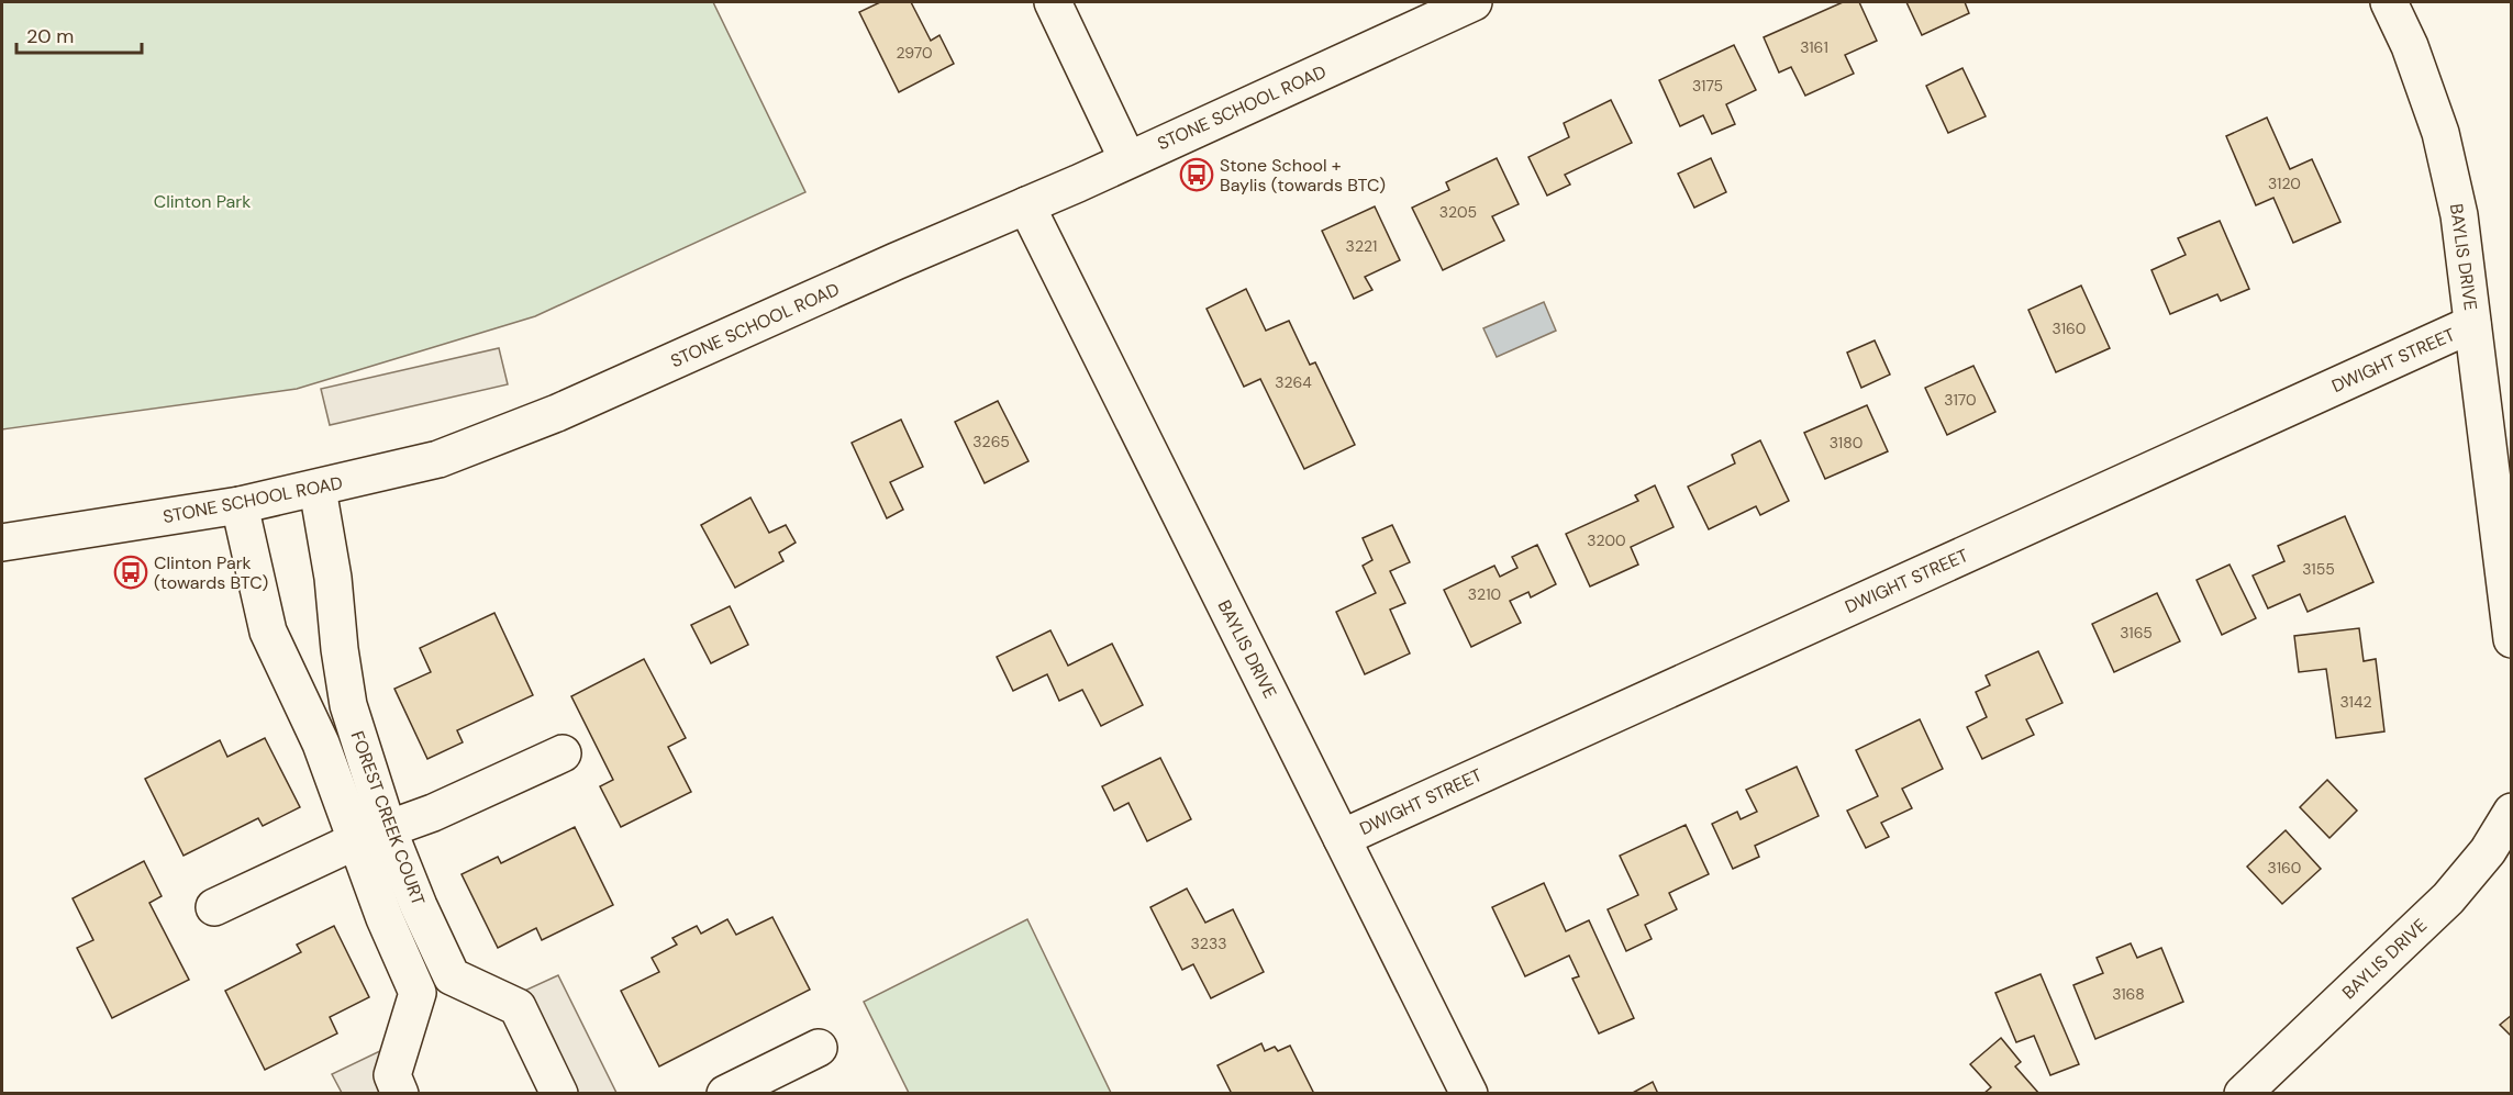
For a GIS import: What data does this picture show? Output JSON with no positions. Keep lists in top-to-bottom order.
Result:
{
  "streets": {
    "street": [
      "STONE SCHOOL ROAD",
      "BAYLIS DRIVE",
      "DWIGHT STREET",
      "FOREST CREEK COURT"
    ]
  },
  "crossings": [
    ["STONE SCHOOL ROAD", "BAYLIS DRIVE"],
    ["STONE SCHOOL ROAD", "FOREST CREEK COURT"],
    ["BAYLIS DRIVE", "DWIGHT STREET"]
  ],
  "parks": ["Clinton Park"],
  "places": {
    "bus stop": ["Stone School + Baylis (towards BTC)", "Clinton Park (towards BTC)"]
  },
  "house_numbers": [
    "3161",
    "2970",
    "3175",
    "3120",
    "3205",
    "3221",
    "3160",
    "3264",
    "3170",
    "3265",
    "3180",
    "3200",
    "3155",
    "3210",
    "3165",
    "3142",
    "3160",
    "3233",
    "3168"
  ],
  "scale_bar": "20 m"
}
